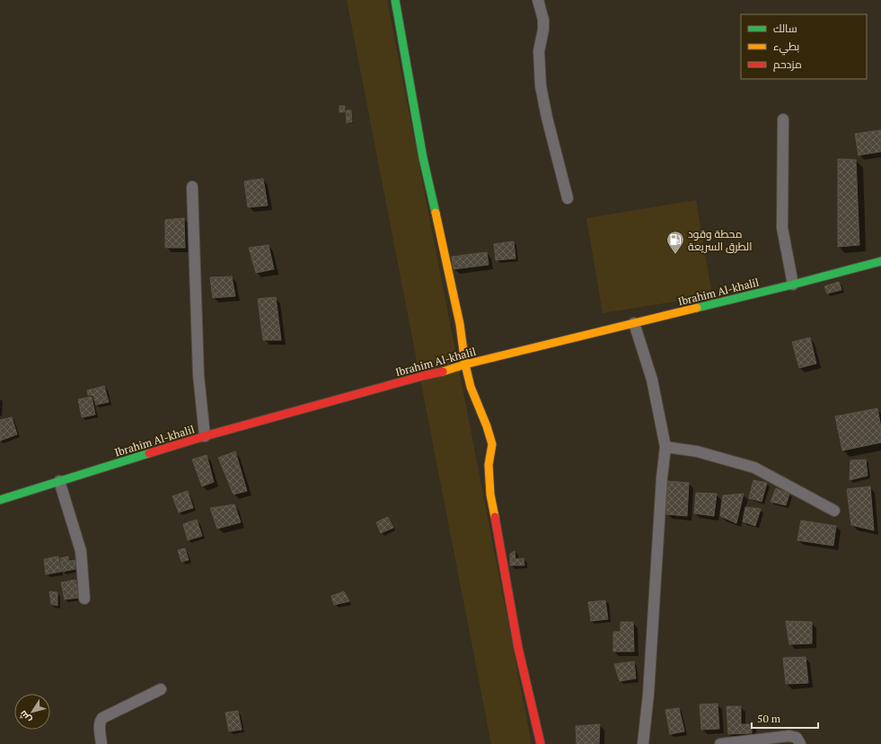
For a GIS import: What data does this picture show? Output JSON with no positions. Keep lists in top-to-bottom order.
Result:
{
  "streets": {
    "street": ["Ibrahim Al-khalil"]
  },
  "places": {
    "fuel station": ["محطة وقود الطرق السريعة"]
  },
  "legend": ["سالك", "بطيء", "مزدحم"],
  "scale_bar": "50 m",
  "north": "bottom left"
}
